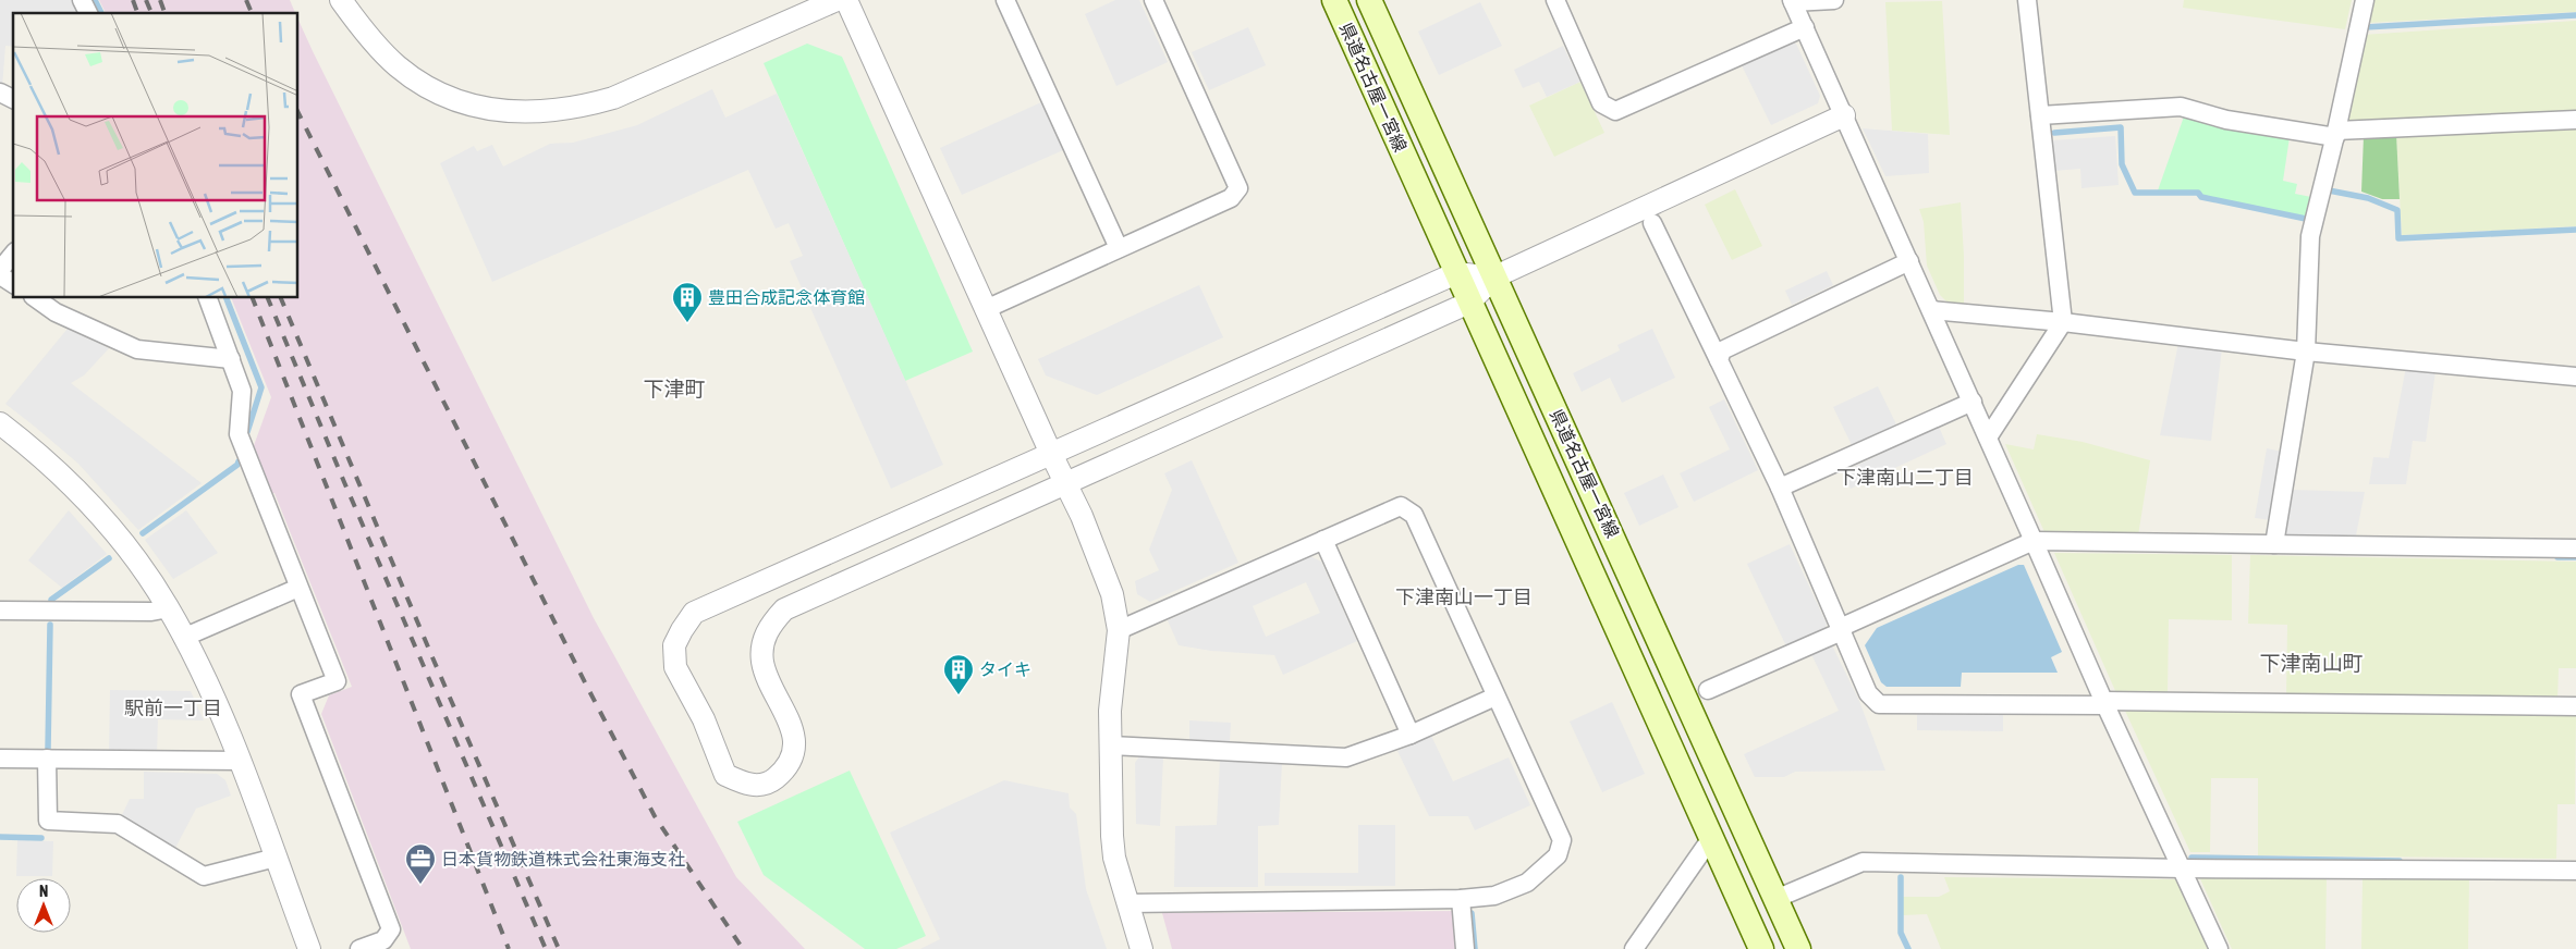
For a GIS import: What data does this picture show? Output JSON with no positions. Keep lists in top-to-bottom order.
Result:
{
  "streets": {
    "main road": ["県道名古屋一宮線"]
  },
  "districts": [
    "下津町",
    "下津南山二丁目",
    "下津南山一丁目",
    "下津南山町",
    "駅前一丁目"
  ],
  "places": {
    "building": ["豊田合成記念体育館", "タイキ"],
    "office": ["日本貨物鉄道株式会社東海支社"]
  },
  "north": "top"
}
